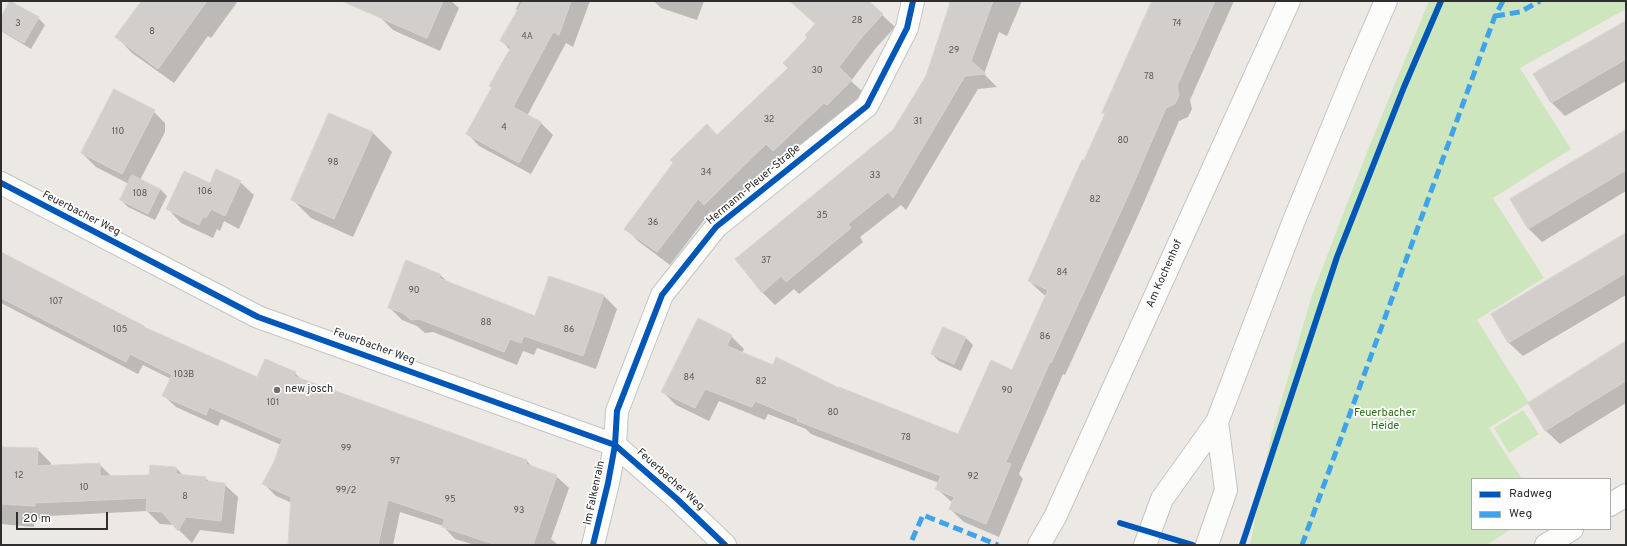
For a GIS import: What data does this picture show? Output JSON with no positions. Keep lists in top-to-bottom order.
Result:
{
  "streets": {
    "street": [
      "Hermann-Pleuer-Straße",
      "Feuerbacher Weg",
      "Am Kochenhof",
      "Im Falkenrain"
    ]
  },
  "crossings": [
    ["Hermann-Pleuer-Straße", "Feuerbacher Weg"],
    ["Hermann-Pleuer-Straße", "Im Falkenrain"],
    ["Feuerbacher Weg", "Im Falkenrain"]
  ],
  "parks": ["Feuerbacher Heide"],
  "places": ["new josch"],
  "house_numbers": [
    "28",
    "3",
    "74",
    "8",
    "4A",
    "29",
    "30",
    "78",
    "32",
    "31",
    "4",
    "110",
    "80",
    "98",
    "34",
    "33",
    "106",
    "108",
    "82",
    "35",
    "36",
    "37",
    "84",
    "90",
    "107",
    "88",
    "105",
    "86",
    "86",
    "103B",
    "84",
    "82",
    "90",
    "101",
    "80",
    "78",
    "99",
    "97",
    "12",
    "92",
    "10",
    "99/2",
    "8",
    "95",
    "93"
  ],
  "legend": ["Radweg", "Weg"],
  "scale_bar": "20 m"
}
